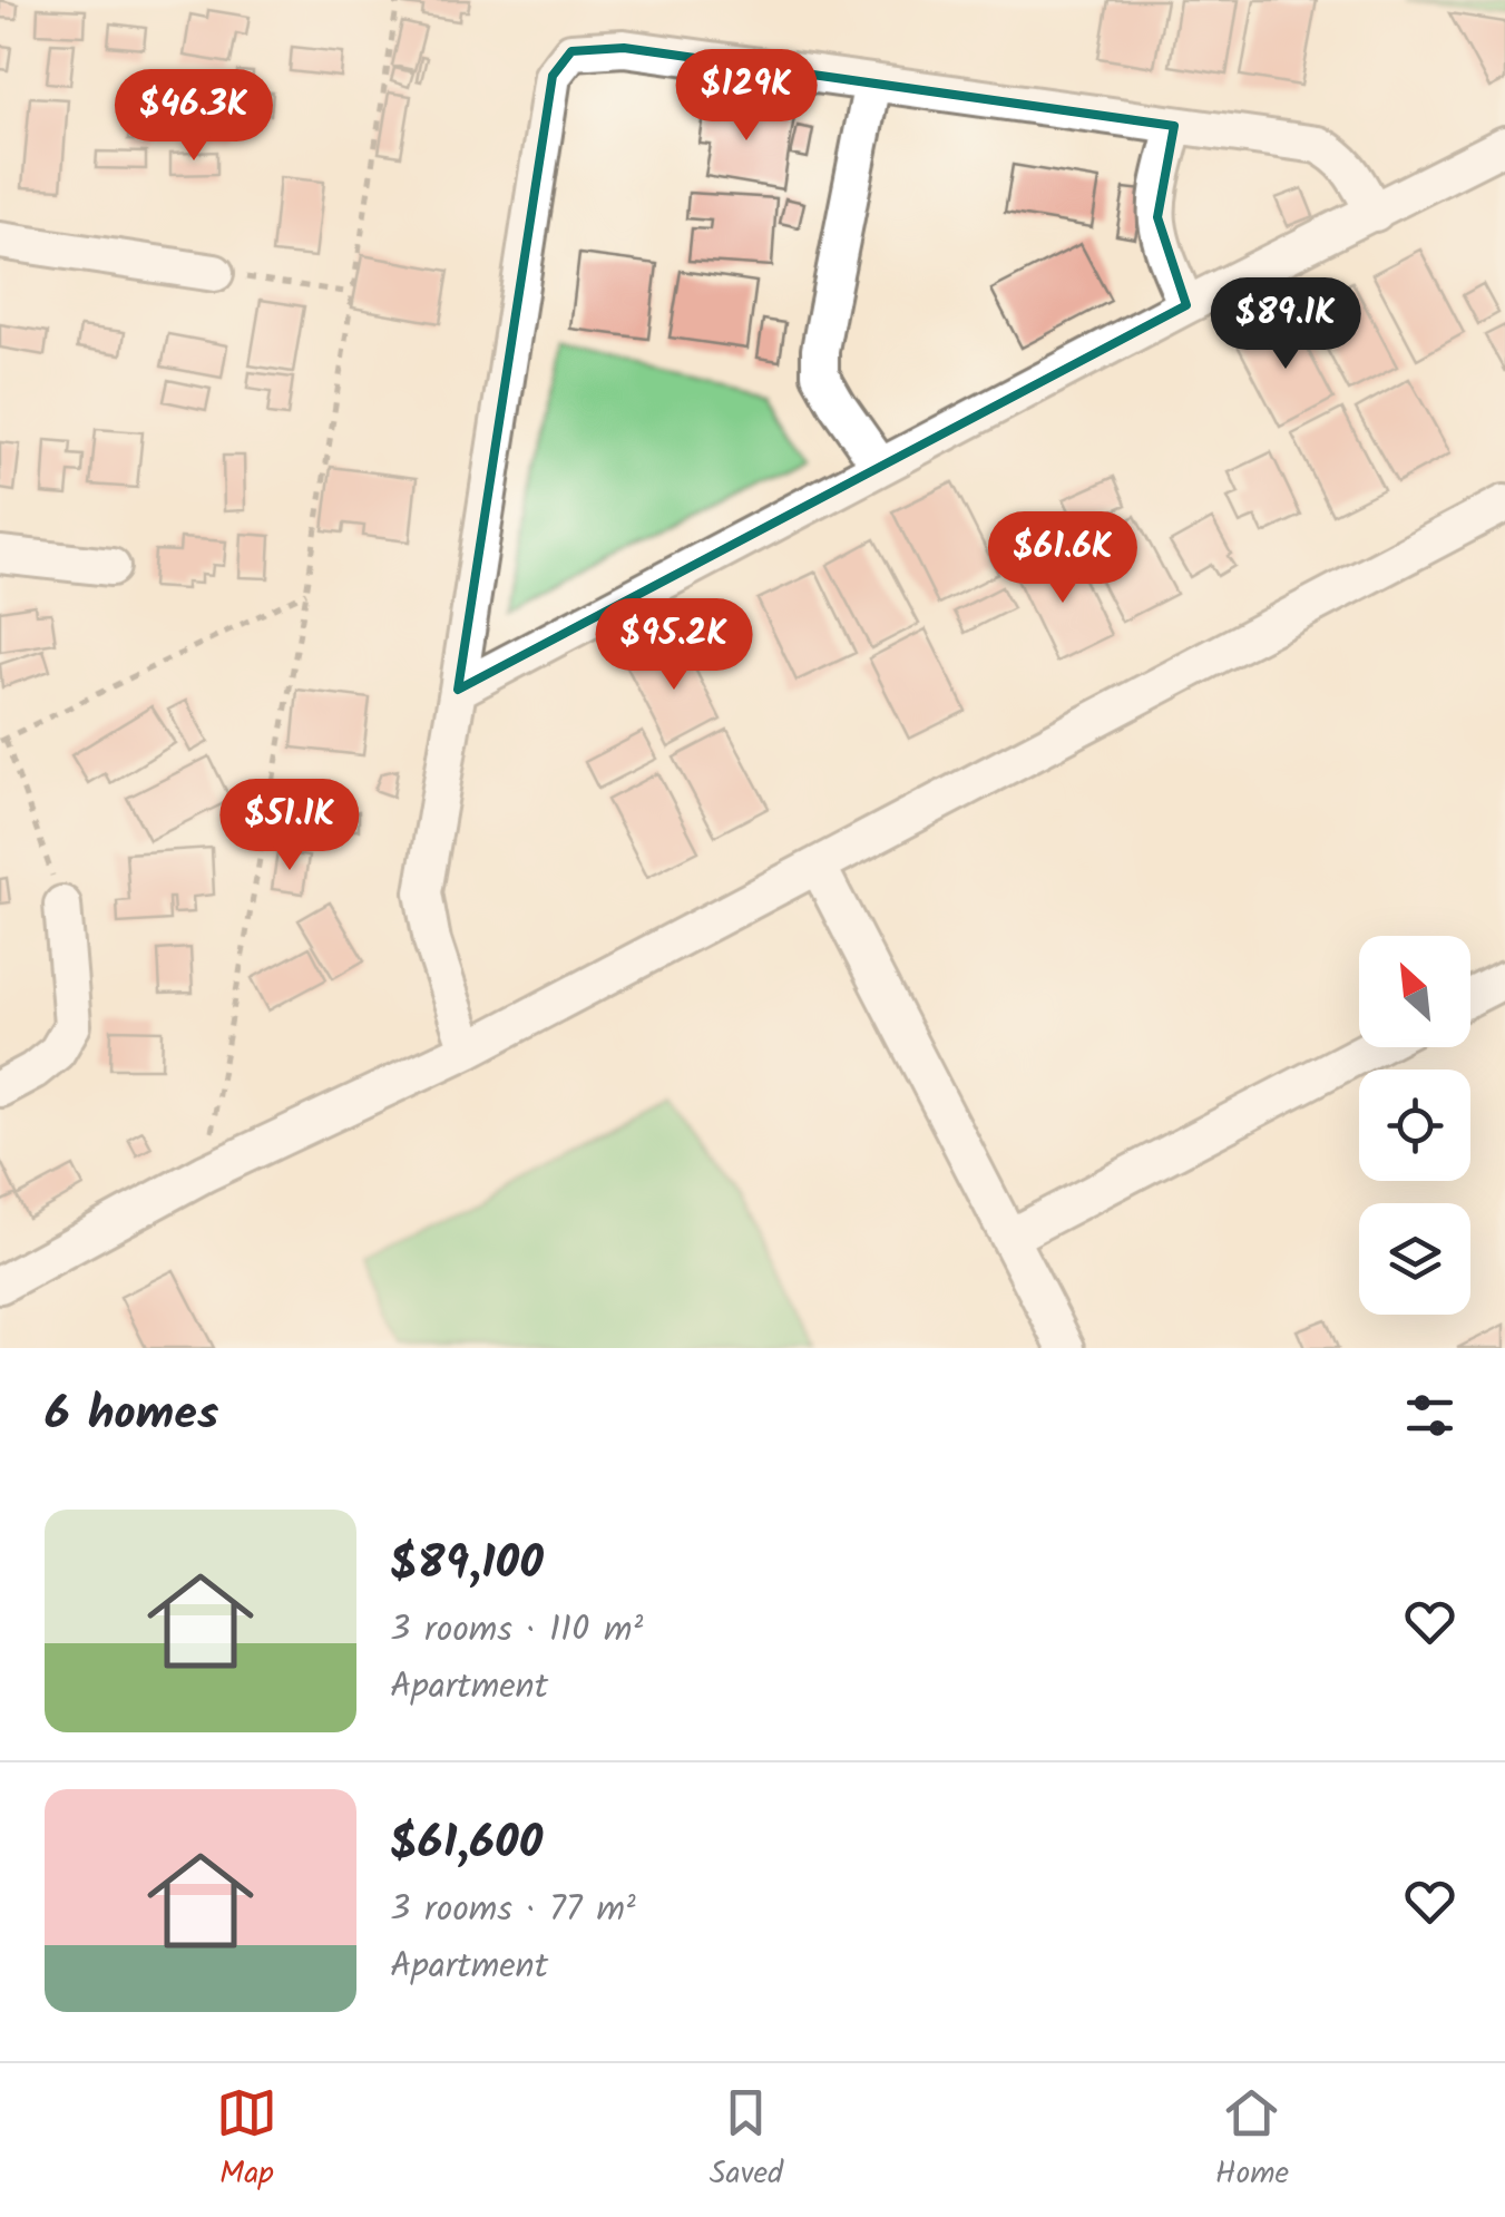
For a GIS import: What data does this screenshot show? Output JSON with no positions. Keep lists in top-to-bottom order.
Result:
{
  "north": "top left",
  "page": {
    "price": [
      "$129K",
      "$46.3K",
      "$89.1K",
      "$61.6K",
      "$95.2K",
      "$51.1K"
    ],
    "heading": "6 homes",
    "list": [
      {
        "name": "$89,100",
        "note": "3 rooms · 110 m² · Apartment"
      },
      {
        "name": "$61,600",
        "note": "3 rooms · 77 m² · Apartment"
      }
    ],
    "tabs": ["Map", "Saved", "Home"]
  }
}
